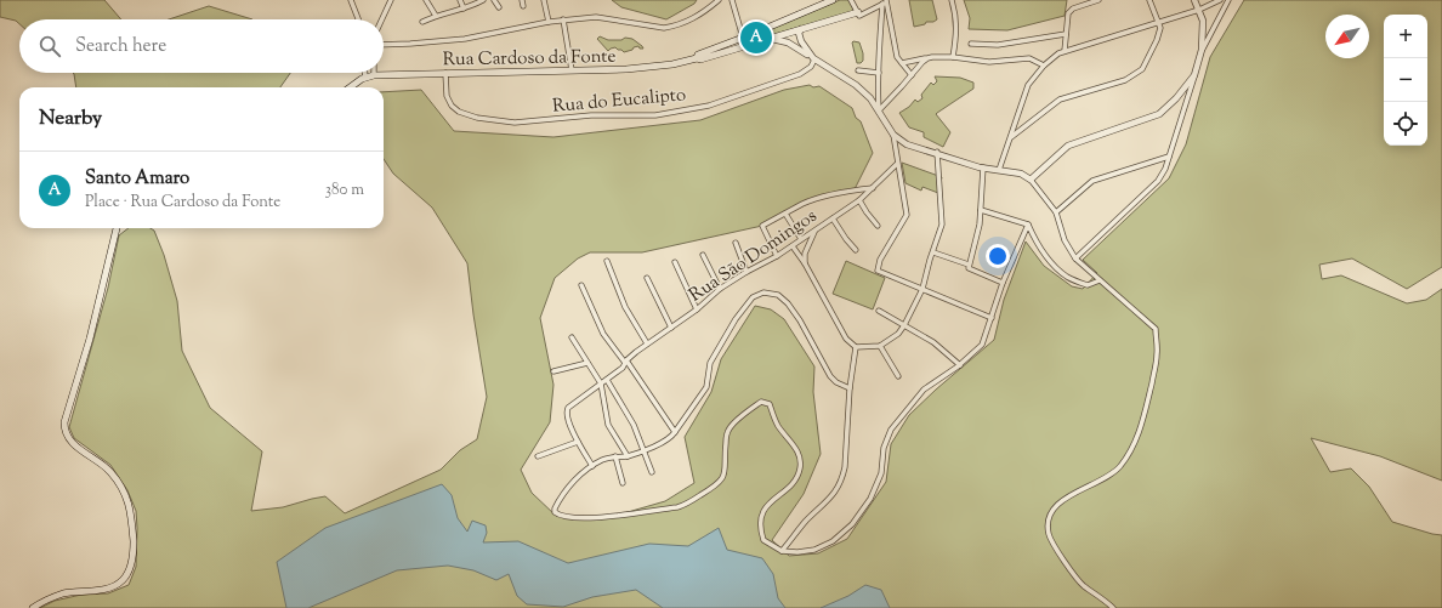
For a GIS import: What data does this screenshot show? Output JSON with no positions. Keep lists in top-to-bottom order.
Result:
{
  "streets": {
    "main road": ["Rua Cardoso da Fonte"],
    "street": ["Rua do Eucalipto", "Rua São Domingos"]
  },
  "crossings": [
    ["Rua Cardoso da Fonte", "Rua do Eucalipto"]
  ],
  "north": "bottom left",
  "page": {
    "map_buttons": ["+", "−"],
    "pins": "A",
    "search": "Search here",
    "heading": "Nearby",
    "list": [
      {
        "mark": "A",
        "name": "Santo Amaro",
        "note": "Place · Rua Cardoso da Fonte",
        "value": "380 m"
      }
    ]
  }
}
